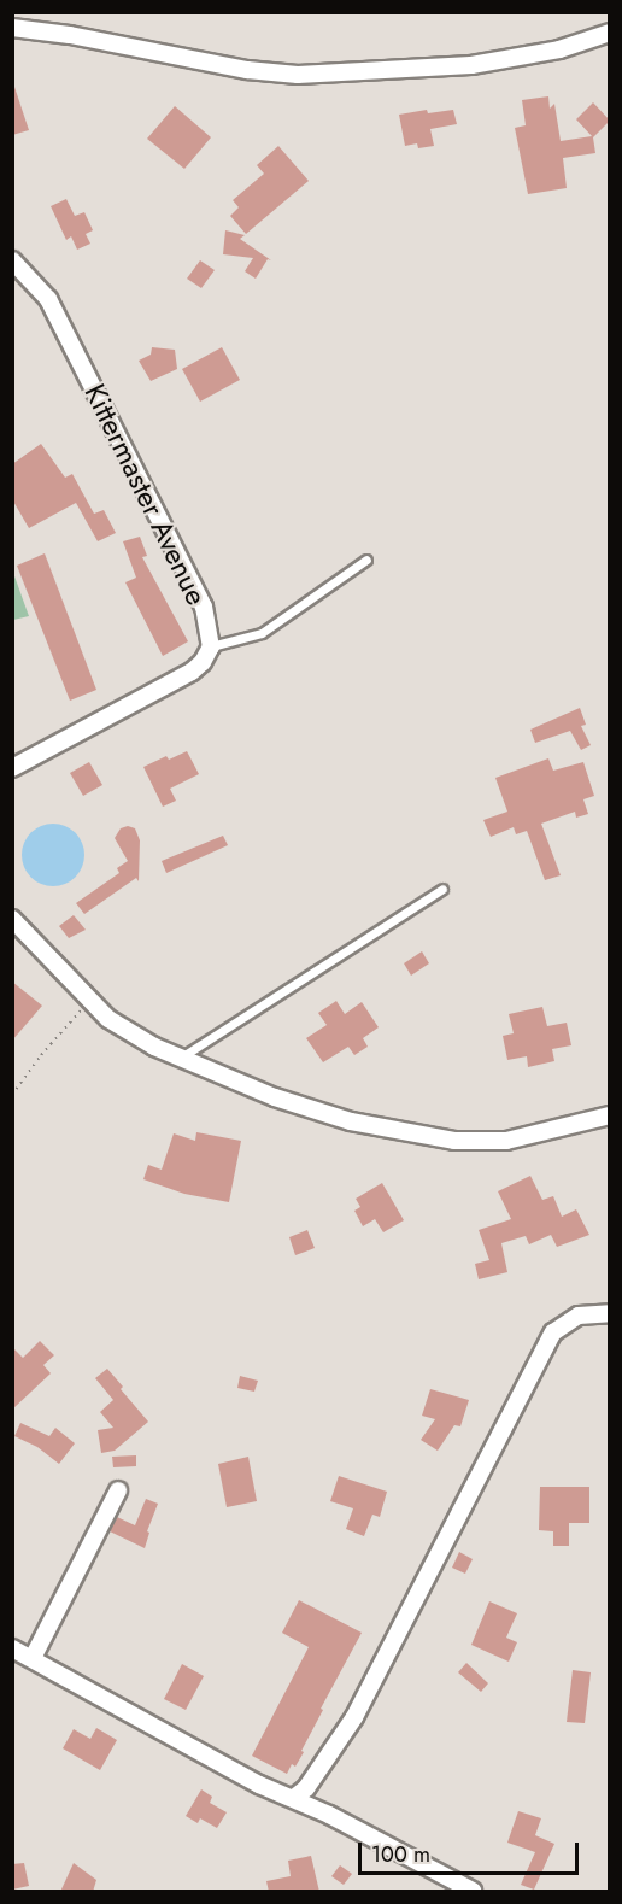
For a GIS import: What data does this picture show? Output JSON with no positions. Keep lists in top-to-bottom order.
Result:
{
  "streets": {
    "street": ["Kittermaster Avenue"]
  },
  "scale_bar": "100 m"
}
